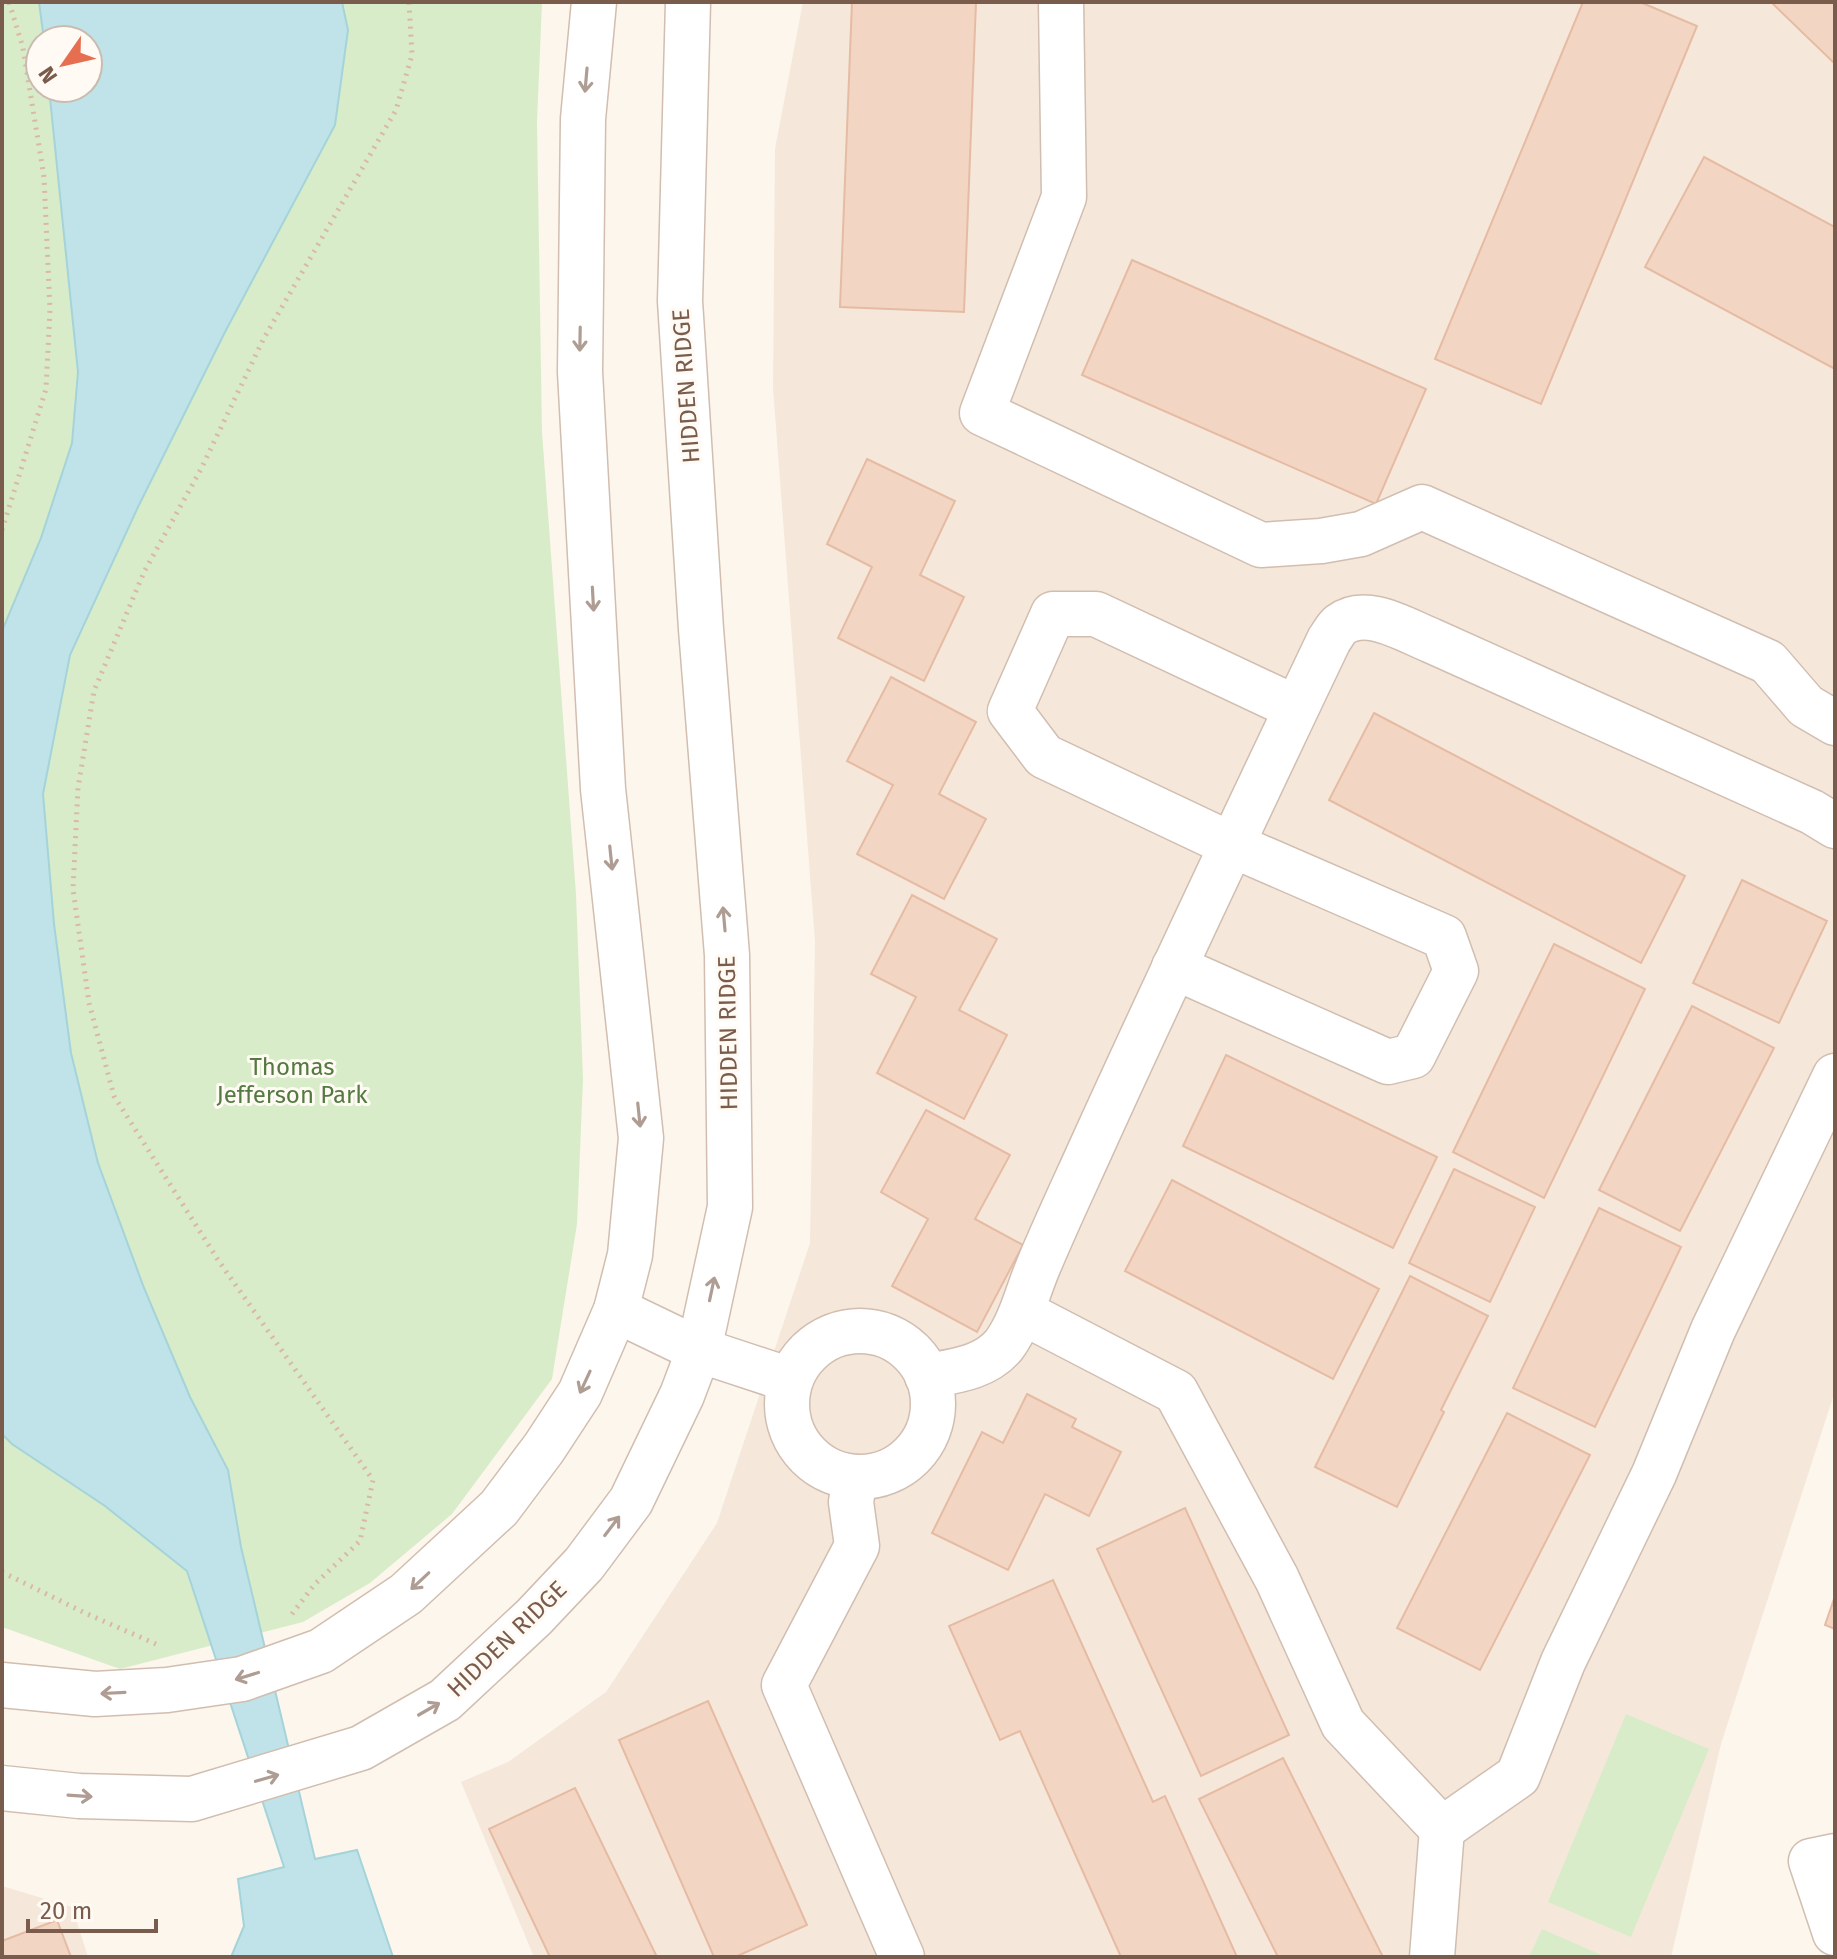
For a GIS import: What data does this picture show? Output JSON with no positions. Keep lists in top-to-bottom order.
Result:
{
  "streets": {
    "street": ["HIDDEN RIDGE"]
  },
  "parks": ["Thomas Jefferson Park"],
  "scale_bar": "20 m",
  "north": "bottom left"
}
